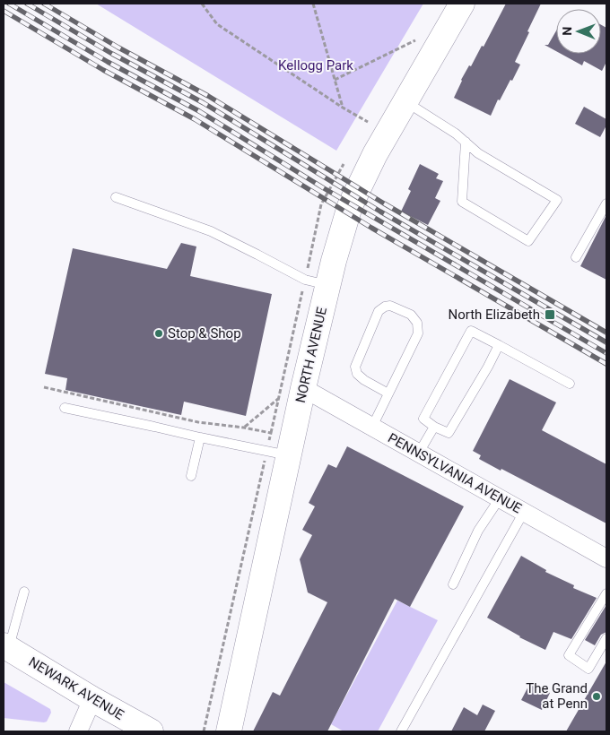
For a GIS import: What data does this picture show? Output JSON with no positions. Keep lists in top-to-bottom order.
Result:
{
  "streets": {
    "main road": ["NORTH AVENUE", "NEWARK AVENUE"],
    "street": ["PENNSYLVANIA AVENUE"]
  },
  "crossings": [
    ["NORTH AVENUE", "PENNSYLVANIA AVENUE"]
  ],
  "parks": ["Kellogg Park"],
  "places": {
    "transit": ["North Elizabeth"],
    "other": ["Stop & Shop", "The Grand at Penn"]
  },
  "north": "left"
}
